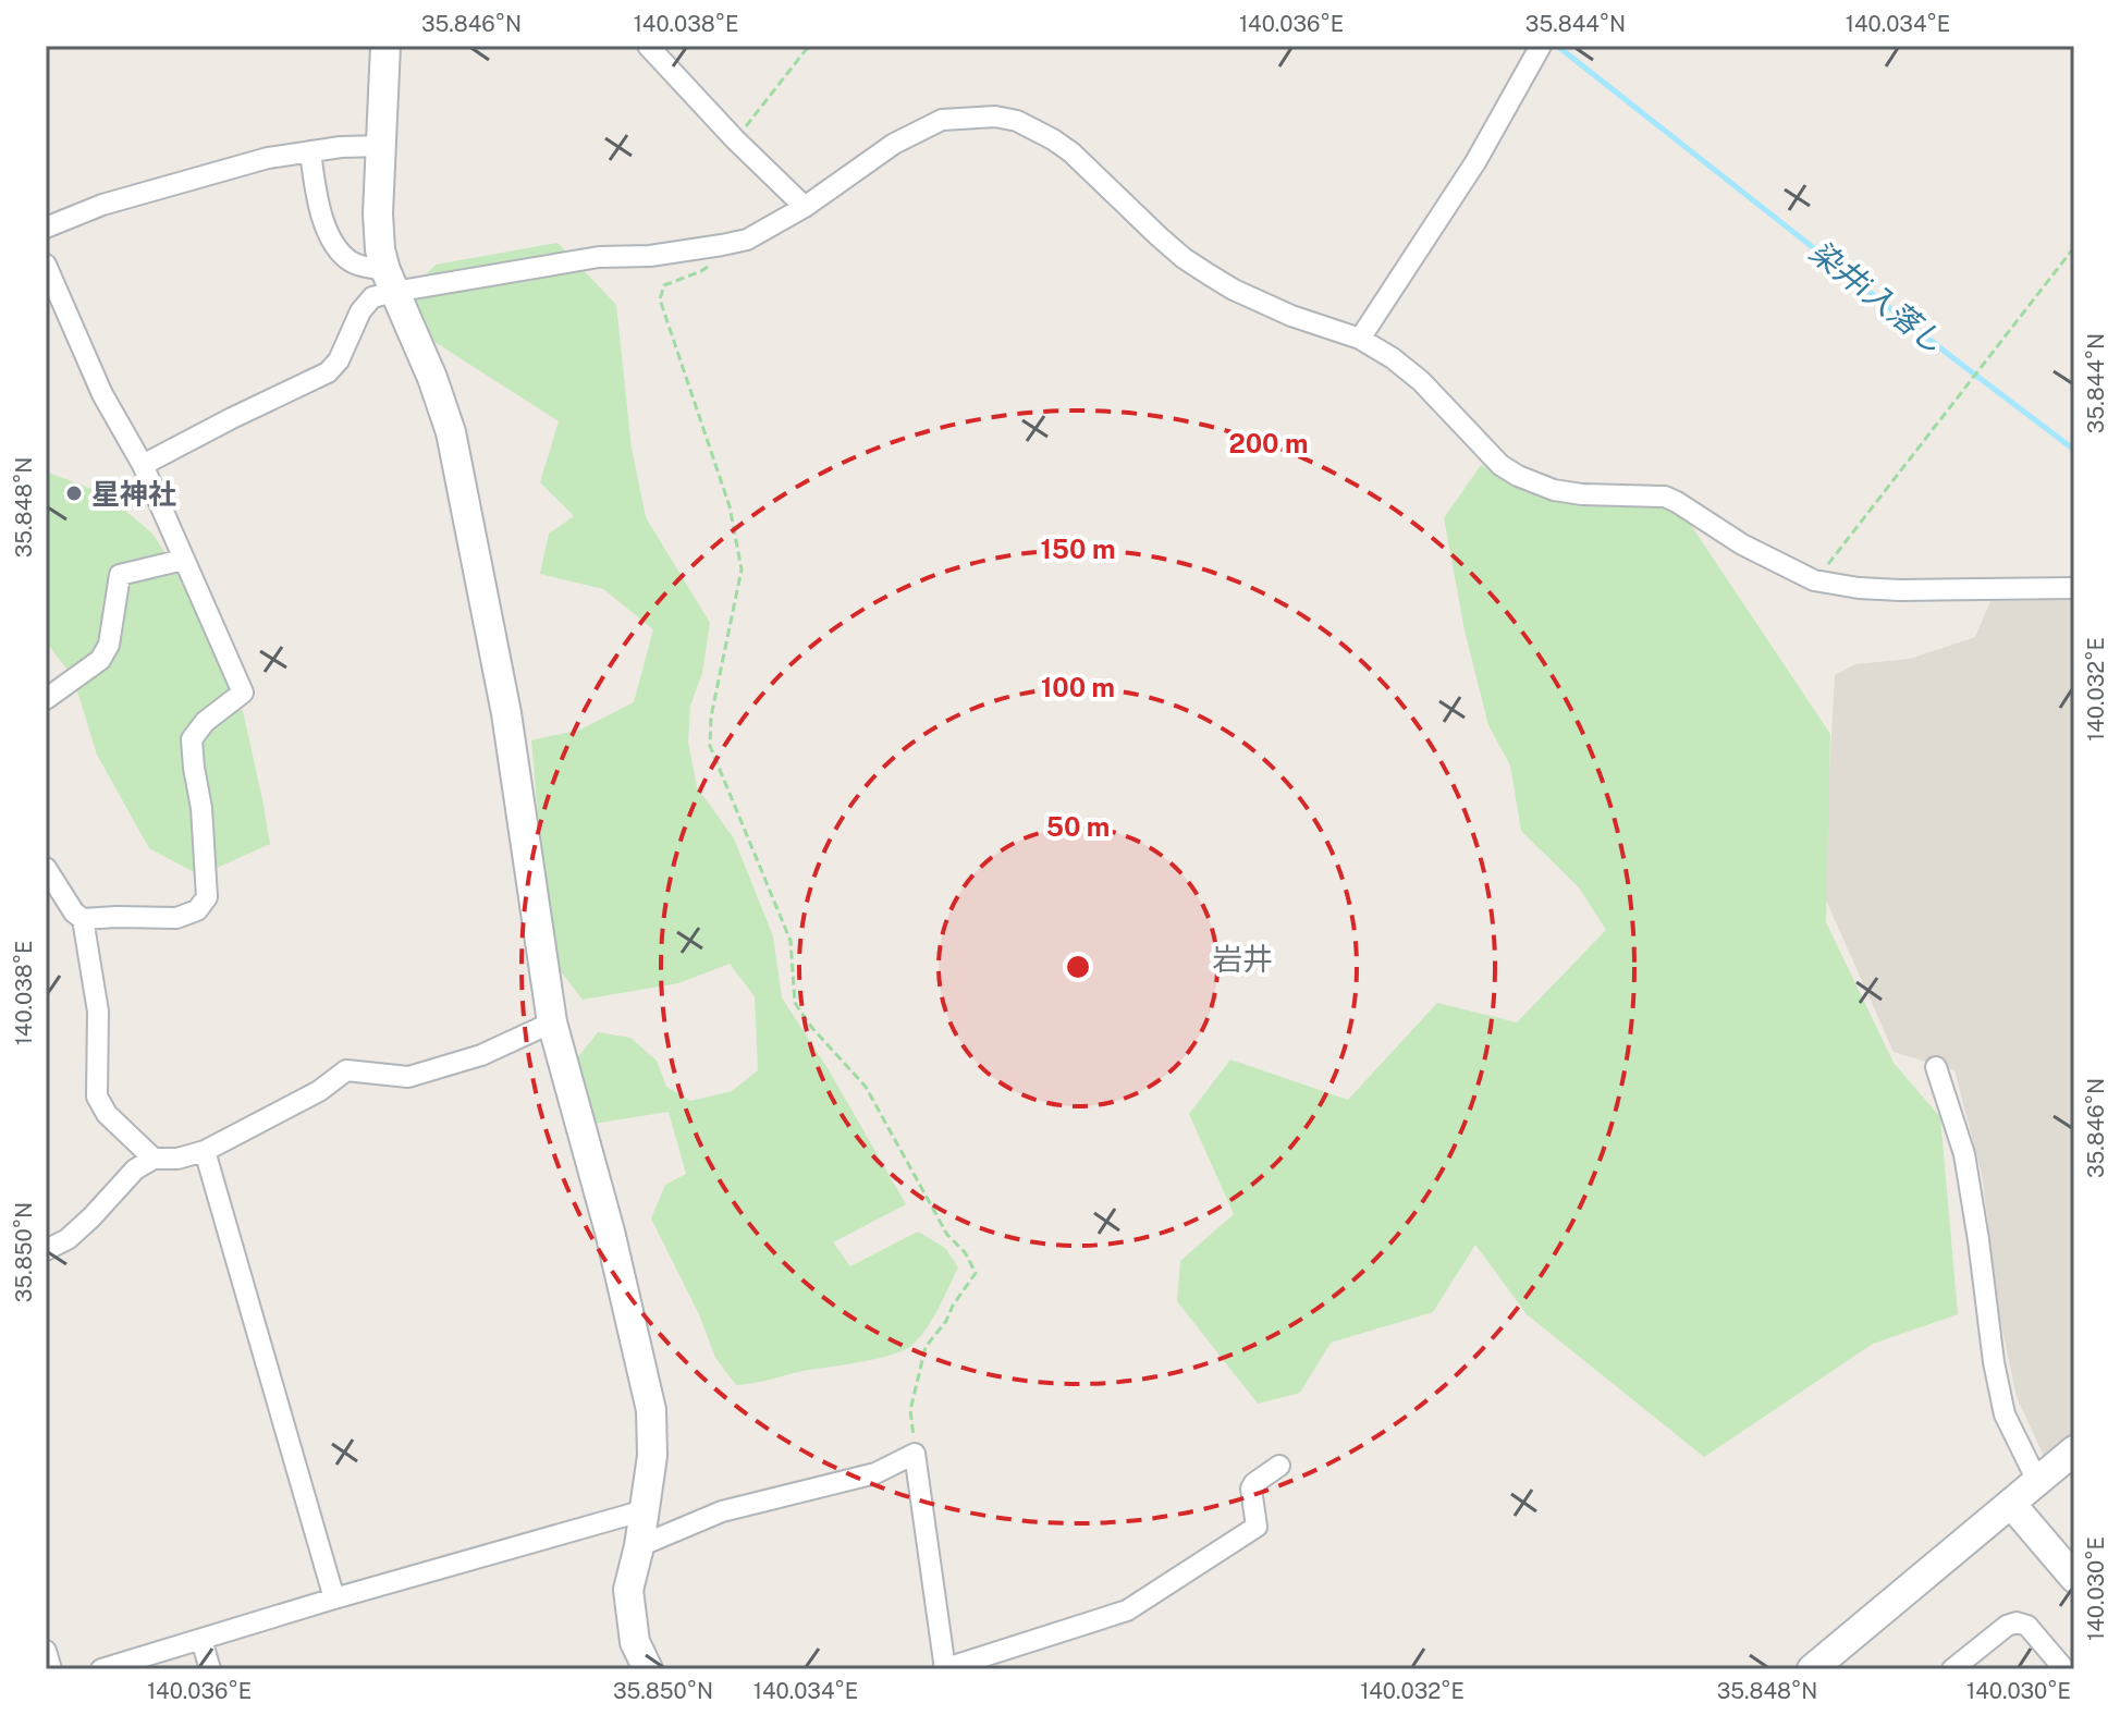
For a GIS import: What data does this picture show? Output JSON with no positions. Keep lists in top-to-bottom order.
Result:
{
  "districts": ["岩井"],
  "water": ["染井i入落し"],
  "places": ["星神社"],
  "coordinates": [
    "35.846°N",
    "140.038°E",
    "140.036°E",
    "35.844°N",
    "140.034°E",
    "35.848°N",
    "140.032°E",
    "35.850°N",
    "140.030°E"
  ],
  "rings": [
    "200 m",
    "150 m",
    "100 m",
    "50 m"
  ]
}
